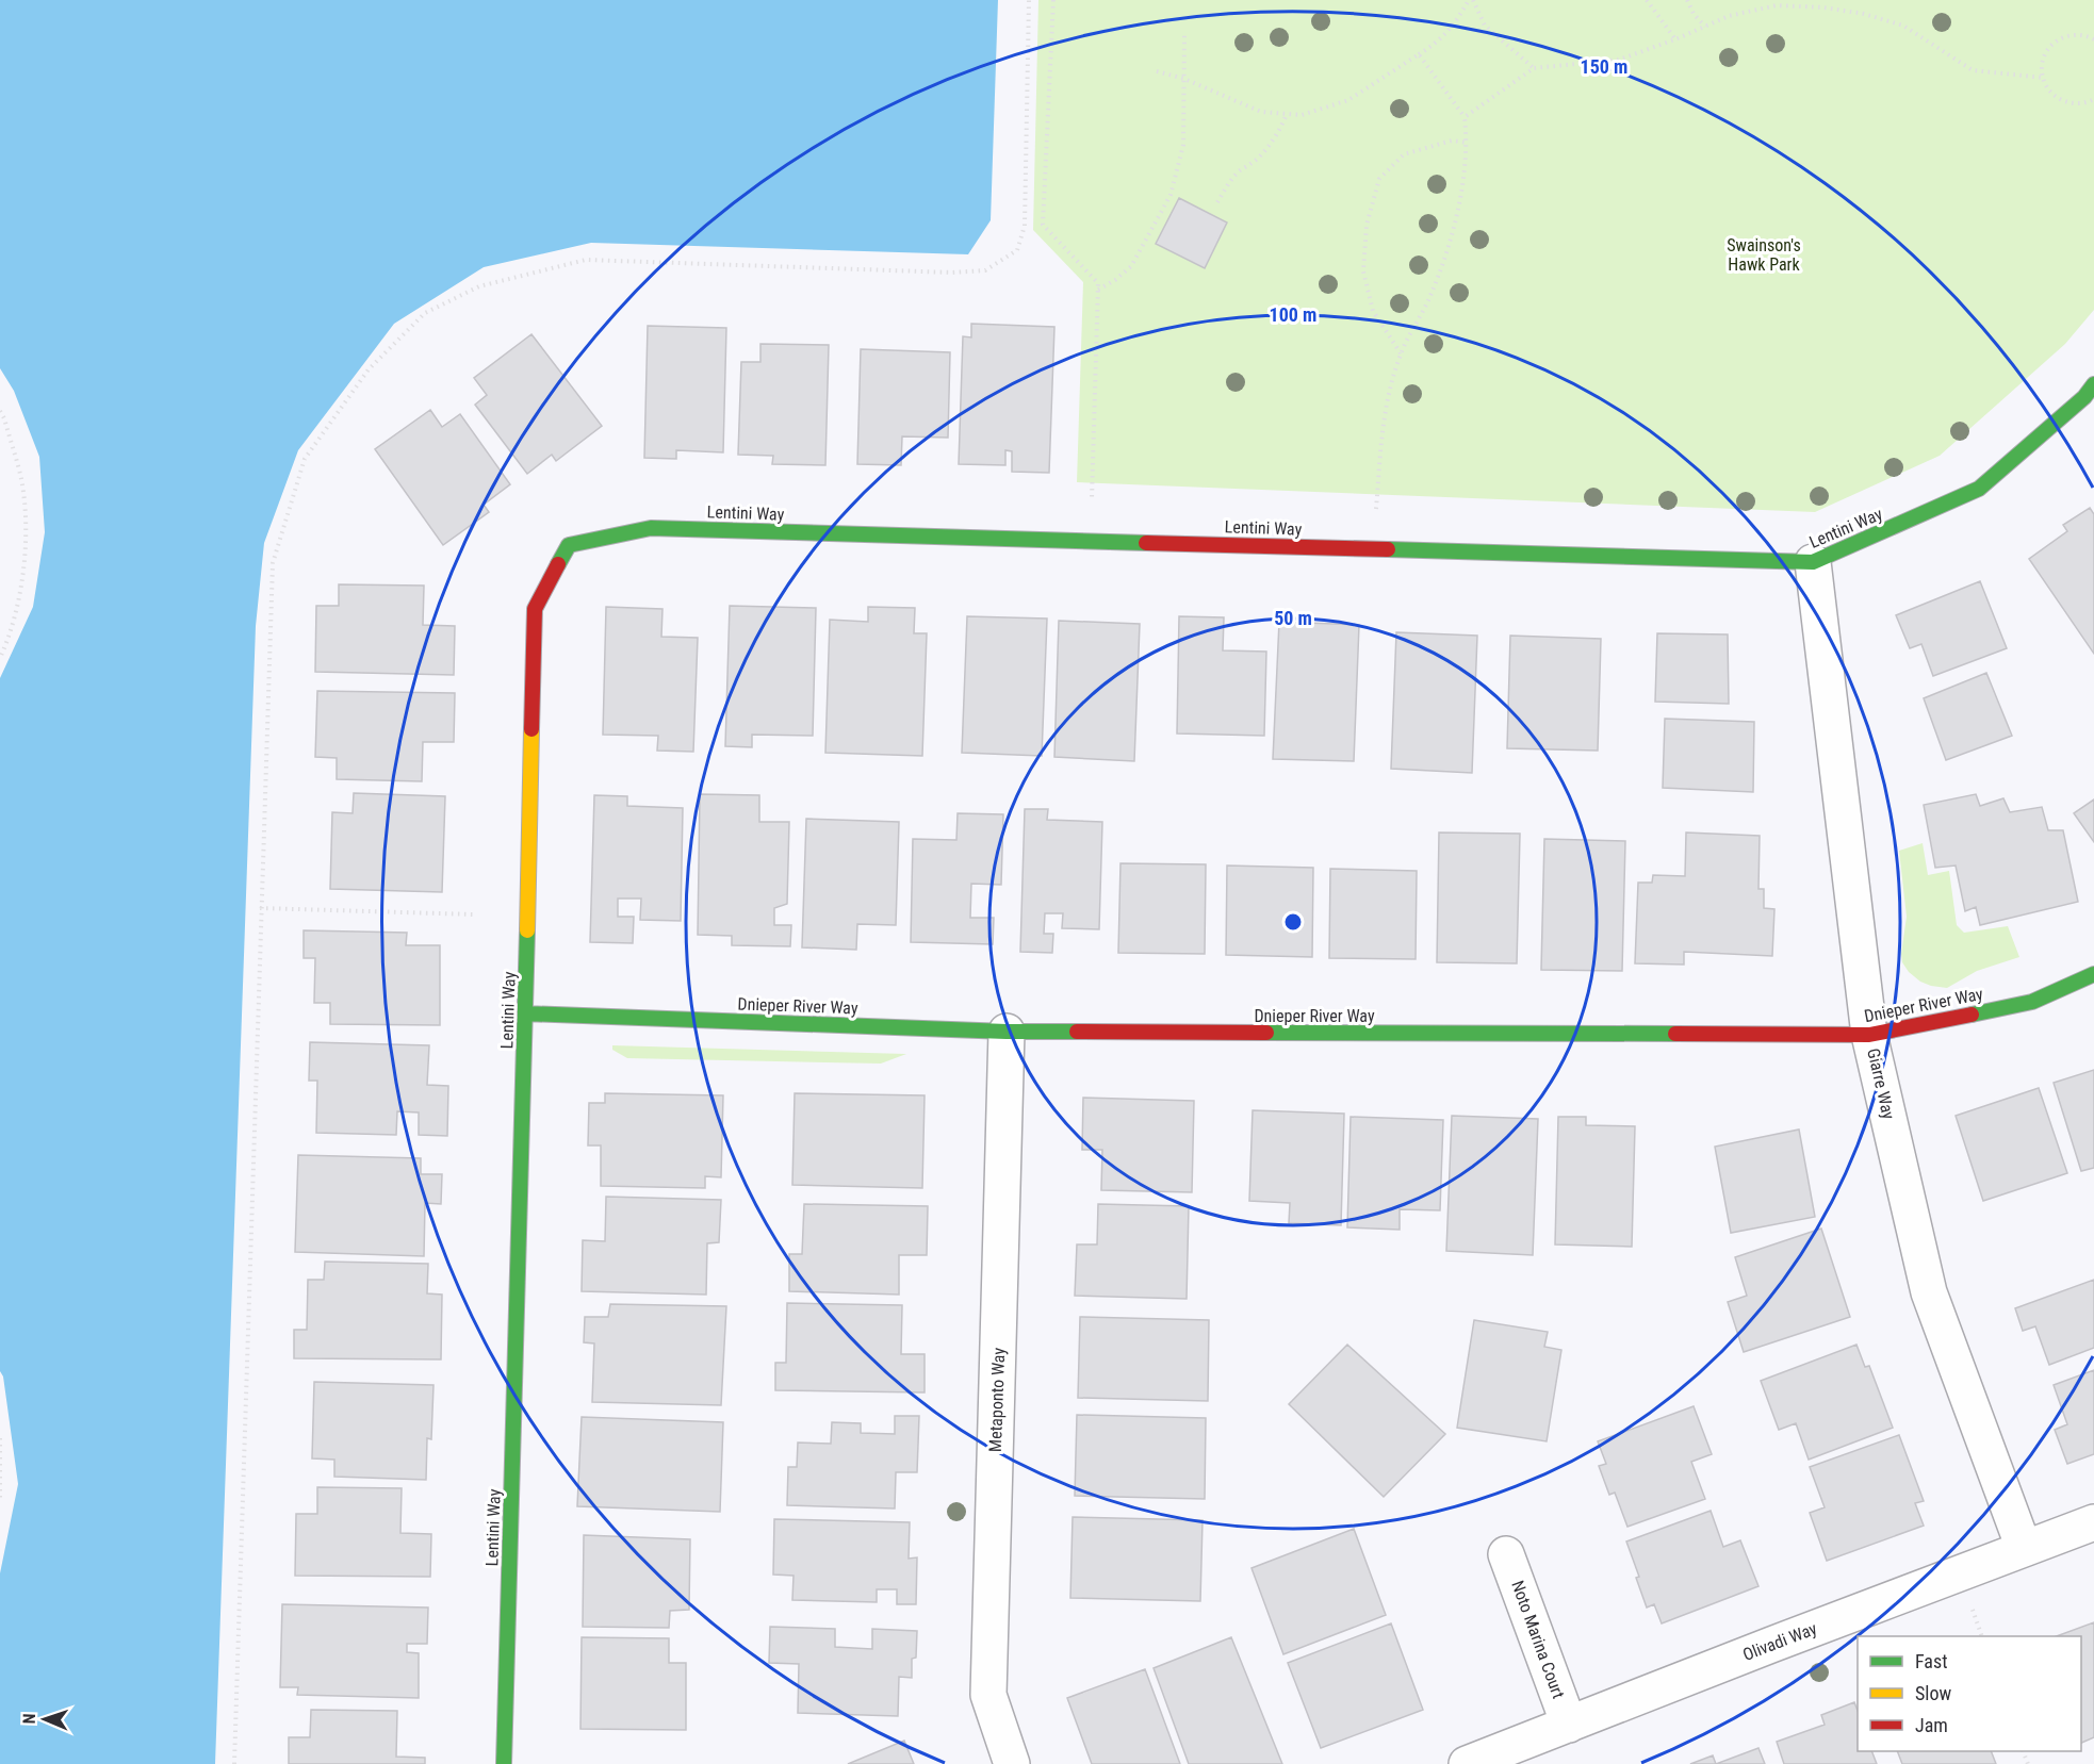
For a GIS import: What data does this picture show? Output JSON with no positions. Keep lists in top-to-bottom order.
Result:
{
  "streets": {
    "street": [
      "Lentini Way",
      "Dnieper River Way",
      "Giarre Way",
      "Metaponto Way",
      "Noto Marina Court",
      "Olivadi Way"
    ]
  },
  "crossings": [
    ["Lentini Way", "Dnieper River Way"],
    ["Lentini Way", "Giarre Way"],
    ["Dnieper River Way", "Giarre Way"],
    ["Dnieper River Way", "Metaponto Way"],
    ["Giarre Way", "Olivadi Way"],
    ["Noto Marina Court", "Olivadi Way"]
  ],
  "parks": ["Swainson's Hawk Park"],
  "legend": ["Fast", "Slow", "Jam"],
  "north": "left",
  "rings": ["150 m", "100 m", "50 m"]
}
